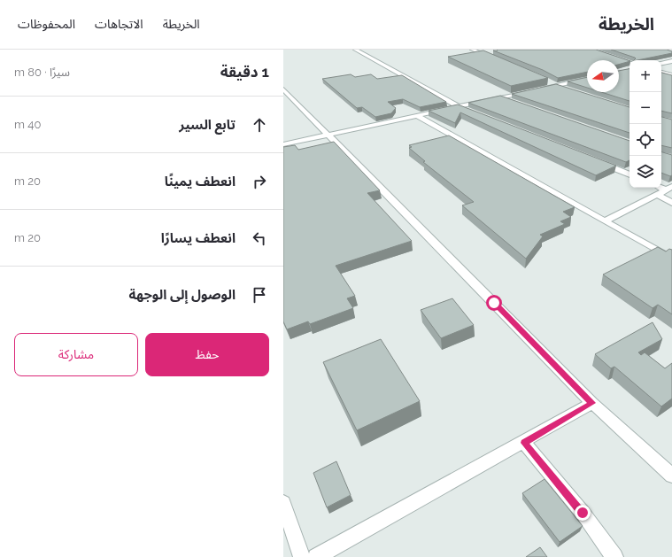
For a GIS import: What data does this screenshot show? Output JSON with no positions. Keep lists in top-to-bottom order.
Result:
{
  "north": "left",
  "page": {
    "header": "الخريطة",
    "nav": ["الخريطة", "الاتجاهات", "المحفوظات"],
    "heading": ["1 دقيقة", "سيرًا · 80 m"],
    "map_buttons": ["+", "−"],
    "list": [
      ["تابع السير", "40 m"],
      ["انعطف يمينًا", "20 m"],
      ["انعطف يسارًا", "20 m"],
      "الوصول إلى الوجهة"
    ],
    "buttons": ["حفظ", "مشاركة"]
  }
}
